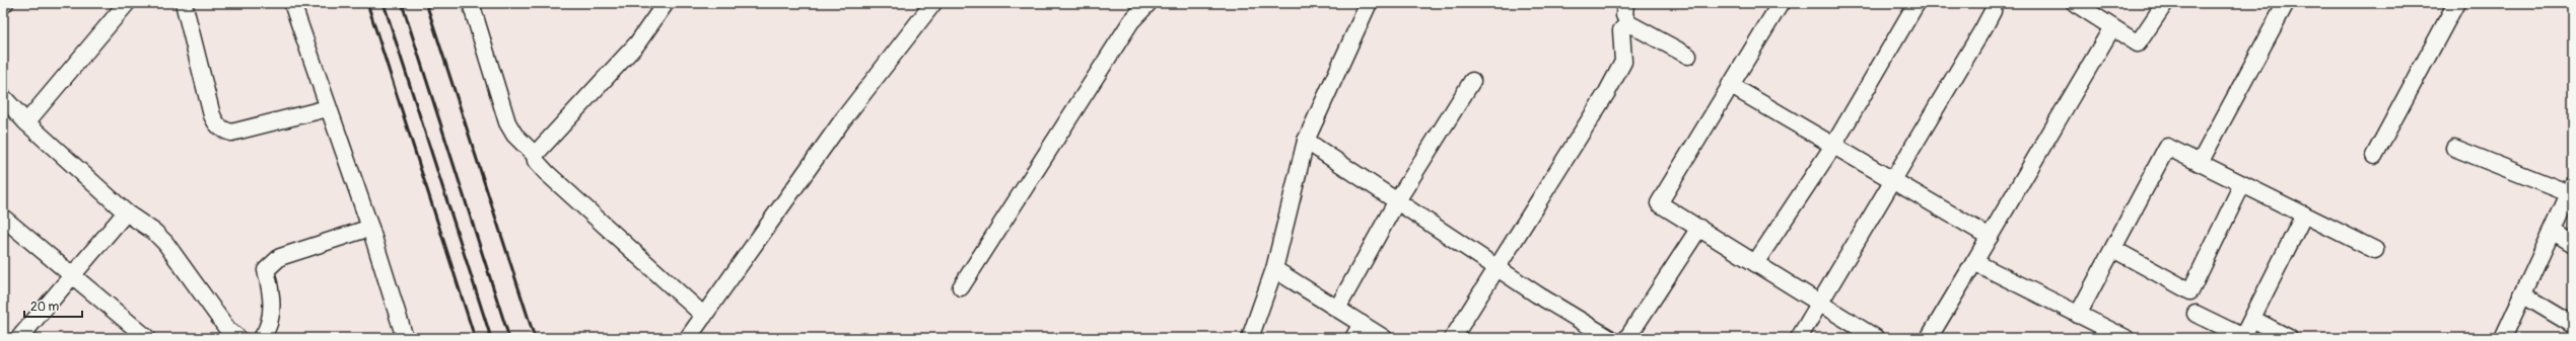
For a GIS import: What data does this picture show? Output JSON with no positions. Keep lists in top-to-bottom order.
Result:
{
  "scale_bar": "20 m"
}
